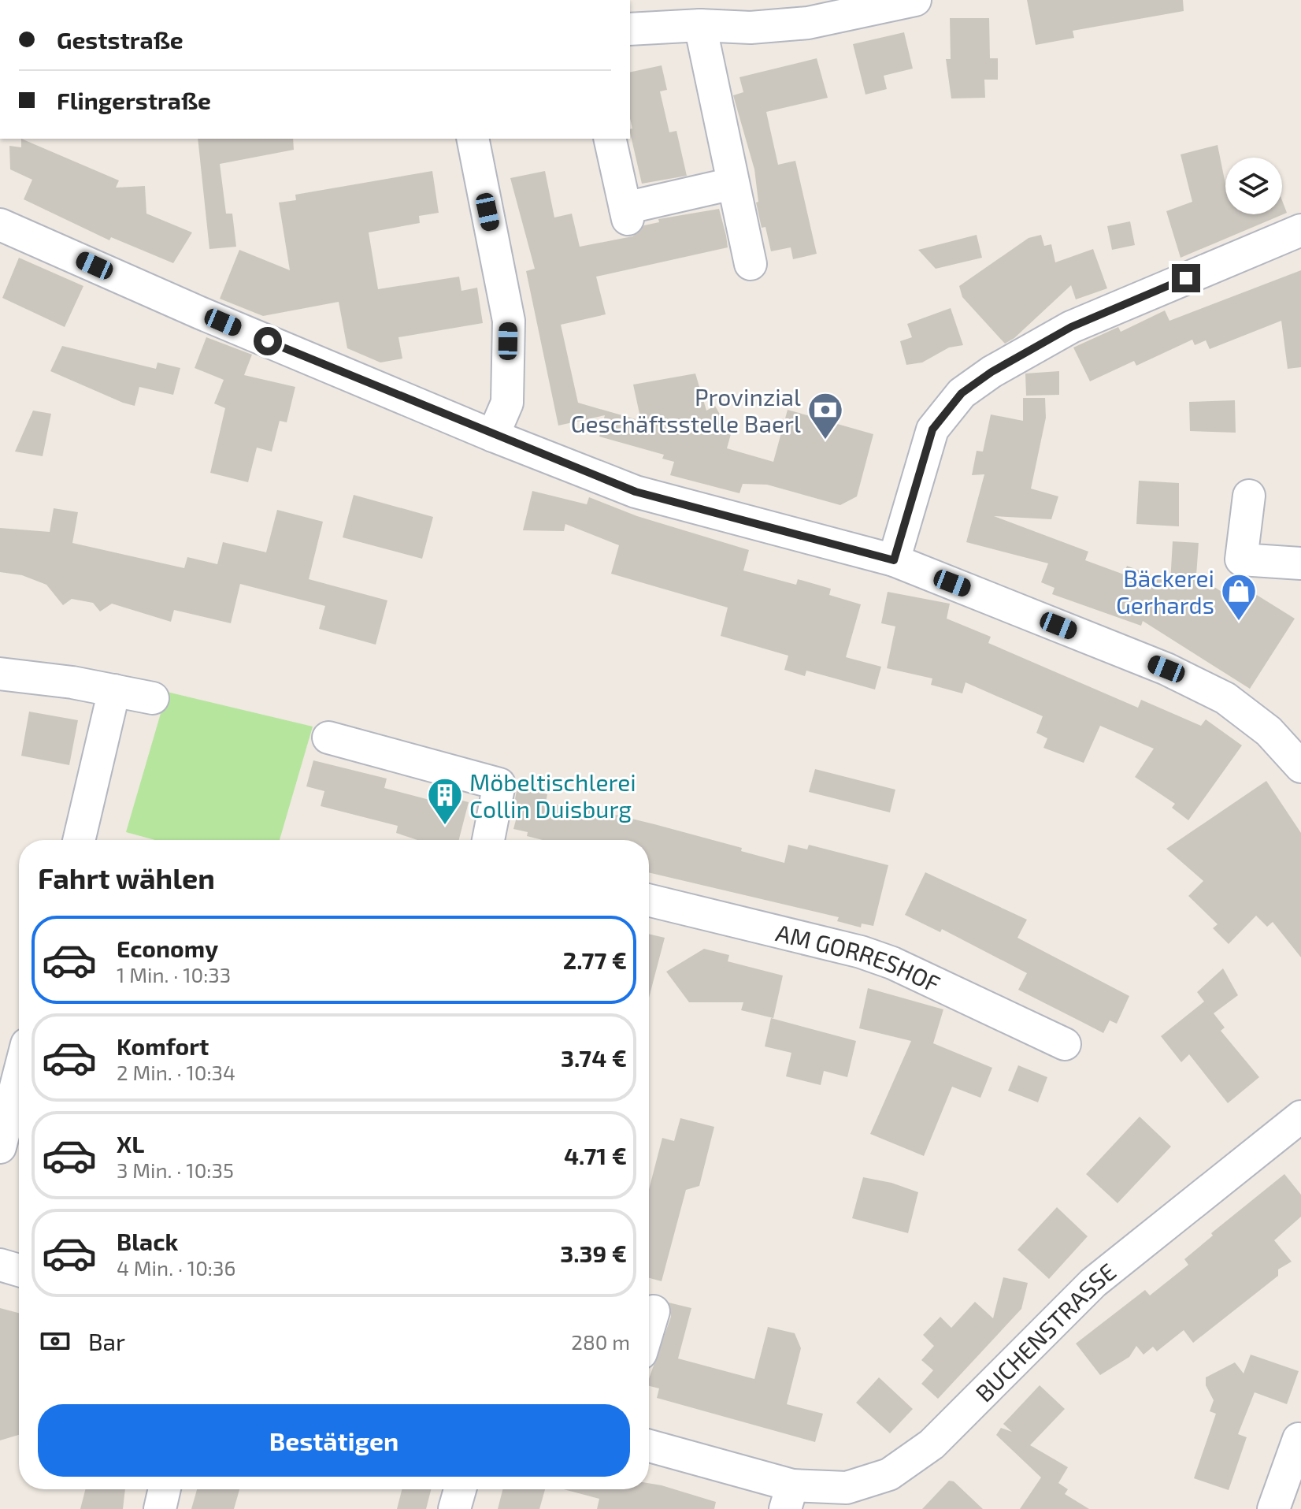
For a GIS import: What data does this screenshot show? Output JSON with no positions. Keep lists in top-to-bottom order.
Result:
{
  "streets": {
    "street": ["AM GORRESHOF", "BUCHENSTRASSE"]
  },
  "places": {
    "bank": ["Provinzial Geschäftsstelle Baerl"],
    "shop": ["Bäckerei Gerhards"],
    "building": ["Möbeltischlerei Collin Duisburg"]
  },
  "page": {
    "banner": ["Geststraße", "Flingerstraße"],
    "heading": "Fahrt wählen",
    "list": [
      {
        "name": "Economy",
        "note": "1 Min. · 10:33",
        "value": "2.77 €"
      },
      {
        "name": "Komfort",
        "note": "2 Min. · 10:34",
        "value": "3.74 €"
      },
      {
        "name": "XL",
        "note": "3 Min. · 10:35",
        "value": "4.71 €"
      },
      {
        "name": "Black",
        "note": "4 Min. · 10:36",
        "value": "3.39 €"
      }
    ],
    "pay": ["Bar", "280 m"],
    "buttons": "Bestätigen"
  }
}
